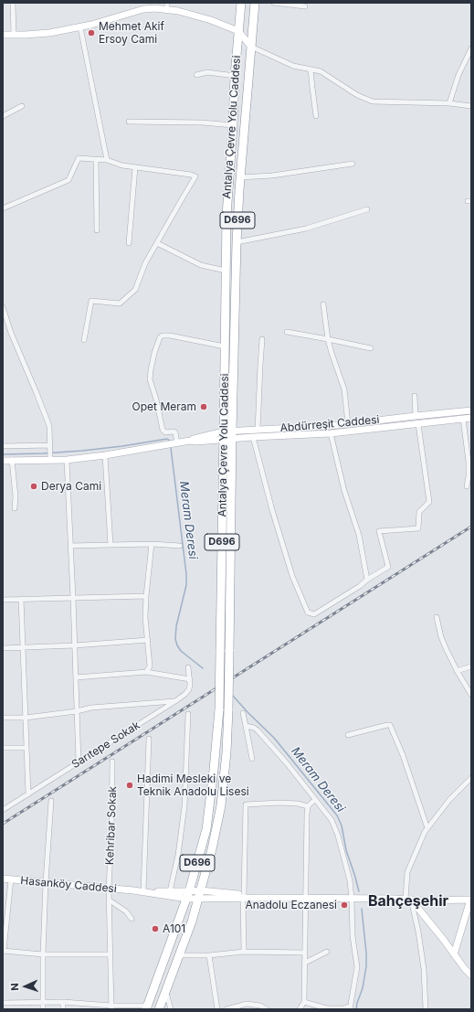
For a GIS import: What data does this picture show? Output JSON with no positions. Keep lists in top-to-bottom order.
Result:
{
  "streets": {
    "highway": ["Antalya Çevre Yolu Caddesi", "D696"],
    "street": [
      "Abdürreşit Caddesi",
      "Sarıtepe Sokak",
      "Kehribar Sokak",
      "Hasanköy Caddesi"
    ]
  },
  "crossings": [
    ["Antalya Çevre Yolu Caddesi", "Abdürreşit Caddesi"],
    ["Kehribar Sokak", "Hasanköy Caddesi"]
  ],
  "districts": ["Bahçeşehir"],
  "water": ["Meram Deresi"],
  "places": [
    "Mehmet Akif Ersoy Cami",
    "Opet Meram",
    "Derya Cami",
    "Hadimi Mesleki ve Teknik Anadolu Lisesi",
    "Anadolu Eczanesi",
    "A101"
  ],
  "north": "left"
}
